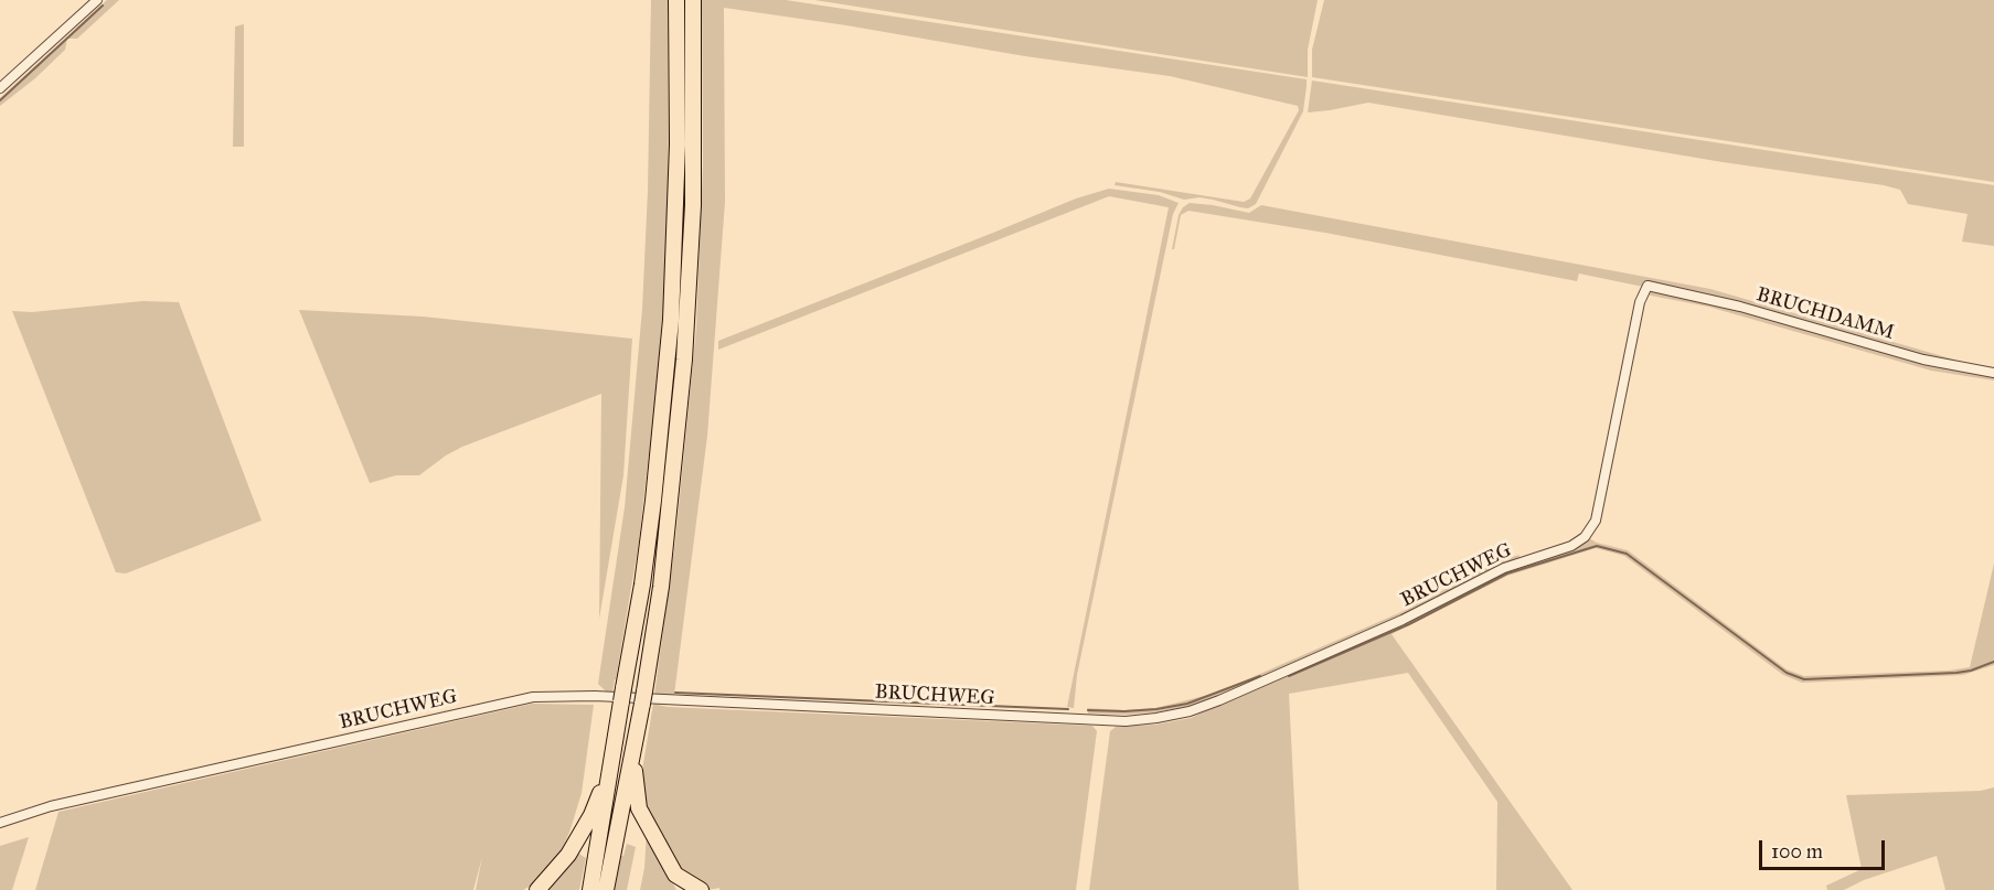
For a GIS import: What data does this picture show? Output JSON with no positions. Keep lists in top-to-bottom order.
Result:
{
  "streets": {
    "street": ["BRUCHDAMM", "BRUCHWEG"]
  },
  "crossings": [
    ["BRUCHDAMM", "BRUCHWEG"]
  ],
  "scale_bar": "100 m"
}
